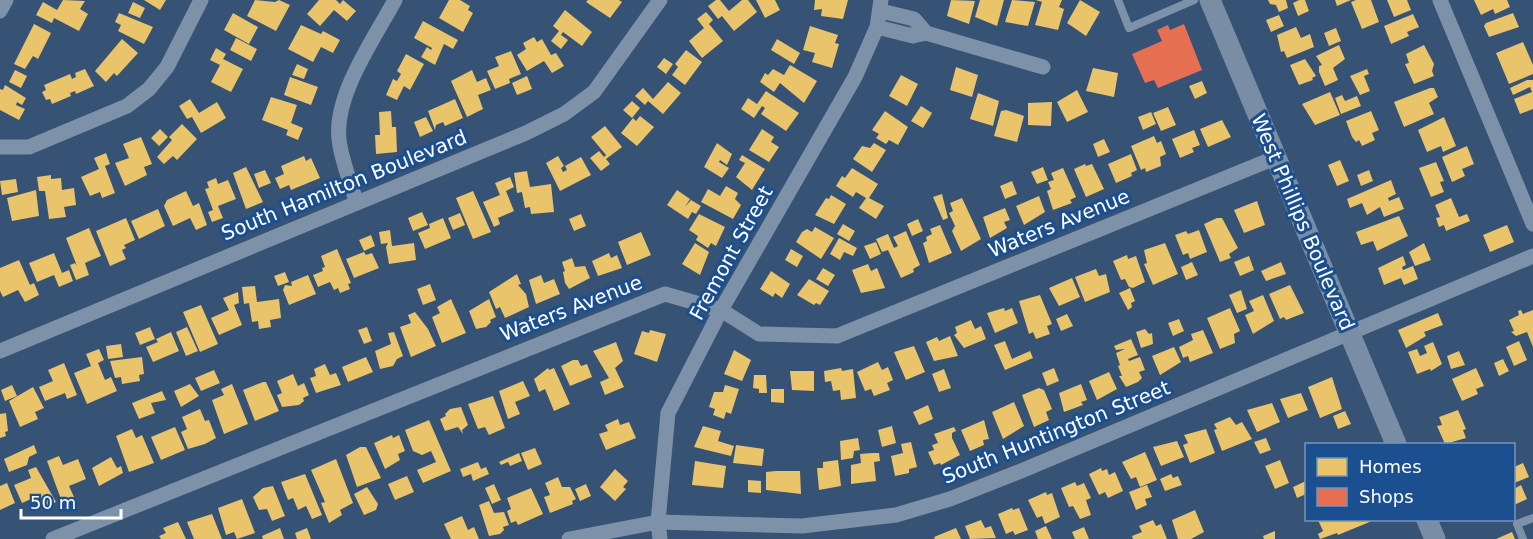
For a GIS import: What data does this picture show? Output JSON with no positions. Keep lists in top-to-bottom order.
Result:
{
  "streets": {
    "street": [
      "South Hamilton Boulevard",
      "West Phillips Boulevard",
      "Waters Avenue",
      "Fremont Street",
      "South Huntington Street"
    ]
  },
  "crossings": [
    ["West Phillips Boulevard", "Waters Avenue"],
    ["West Phillips Boulevard", "South Huntington Street"],
    ["Waters Avenue", "Fremont Street"],
    ["Fremont Street", "South Huntington Street"]
  ],
  "legend": ["Homes", "Shops"],
  "scale_bar": "50 m"
}
